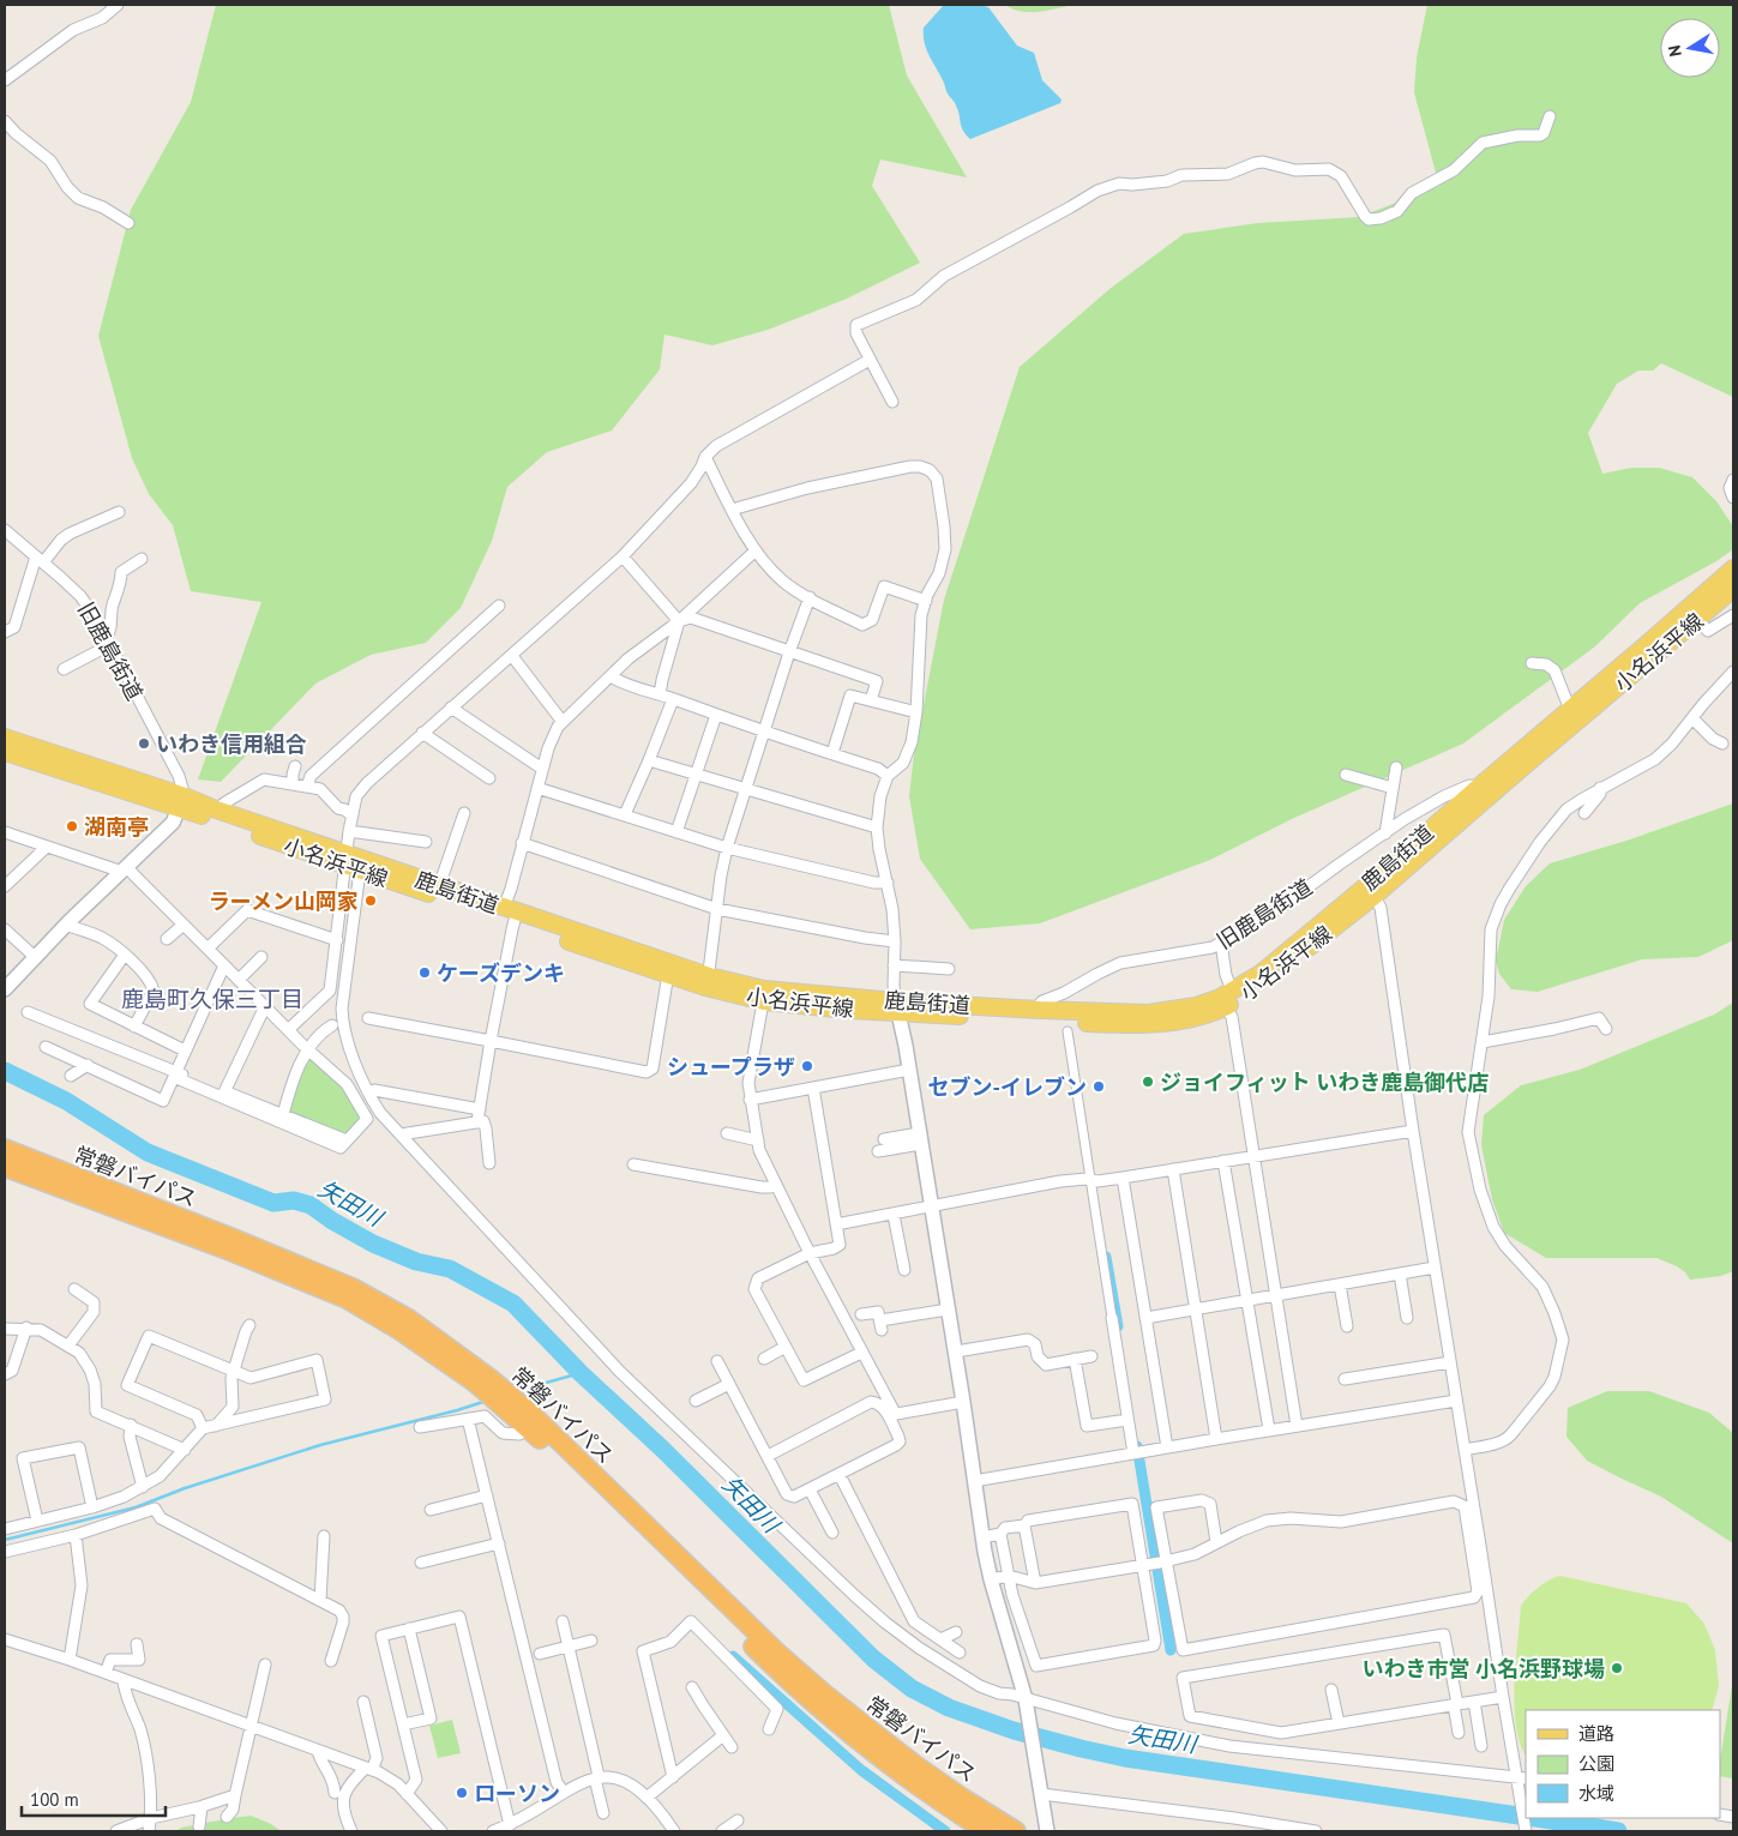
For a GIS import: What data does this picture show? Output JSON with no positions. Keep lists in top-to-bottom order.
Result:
{
  "streets": {
    "highway": ["常磐バイパス"],
    "main road": ["小名浜平線", "鹿島街道"],
    "street": ["旧鹿島街道"]
  },
  "crossings": [
    ["旧鹿島街道", "小名浜平線"],
    ["旧鹿島街道", "鹿島街道"],
    ["小名浜平線", "鹿島街道"]
  ],
  "districts": ["鹿島町久保三丁目"],
  "water": ["矢田川"],
  "places": [
    "いわき信用組合",
    "湖南亭",
    "ラーメン山岡家",
    "ケーズデンキ",
    "シュープラザ",
    "ジョイフィット いわき鹿島御代店",
    "セブン-イレブン",
    "いわき市営 小名浜野球場",
    "ローソン"
  ],
  "legend": ["道路", "公園", "水域"],
  "scale_bar": "100 m",
  "north": "left"
}
